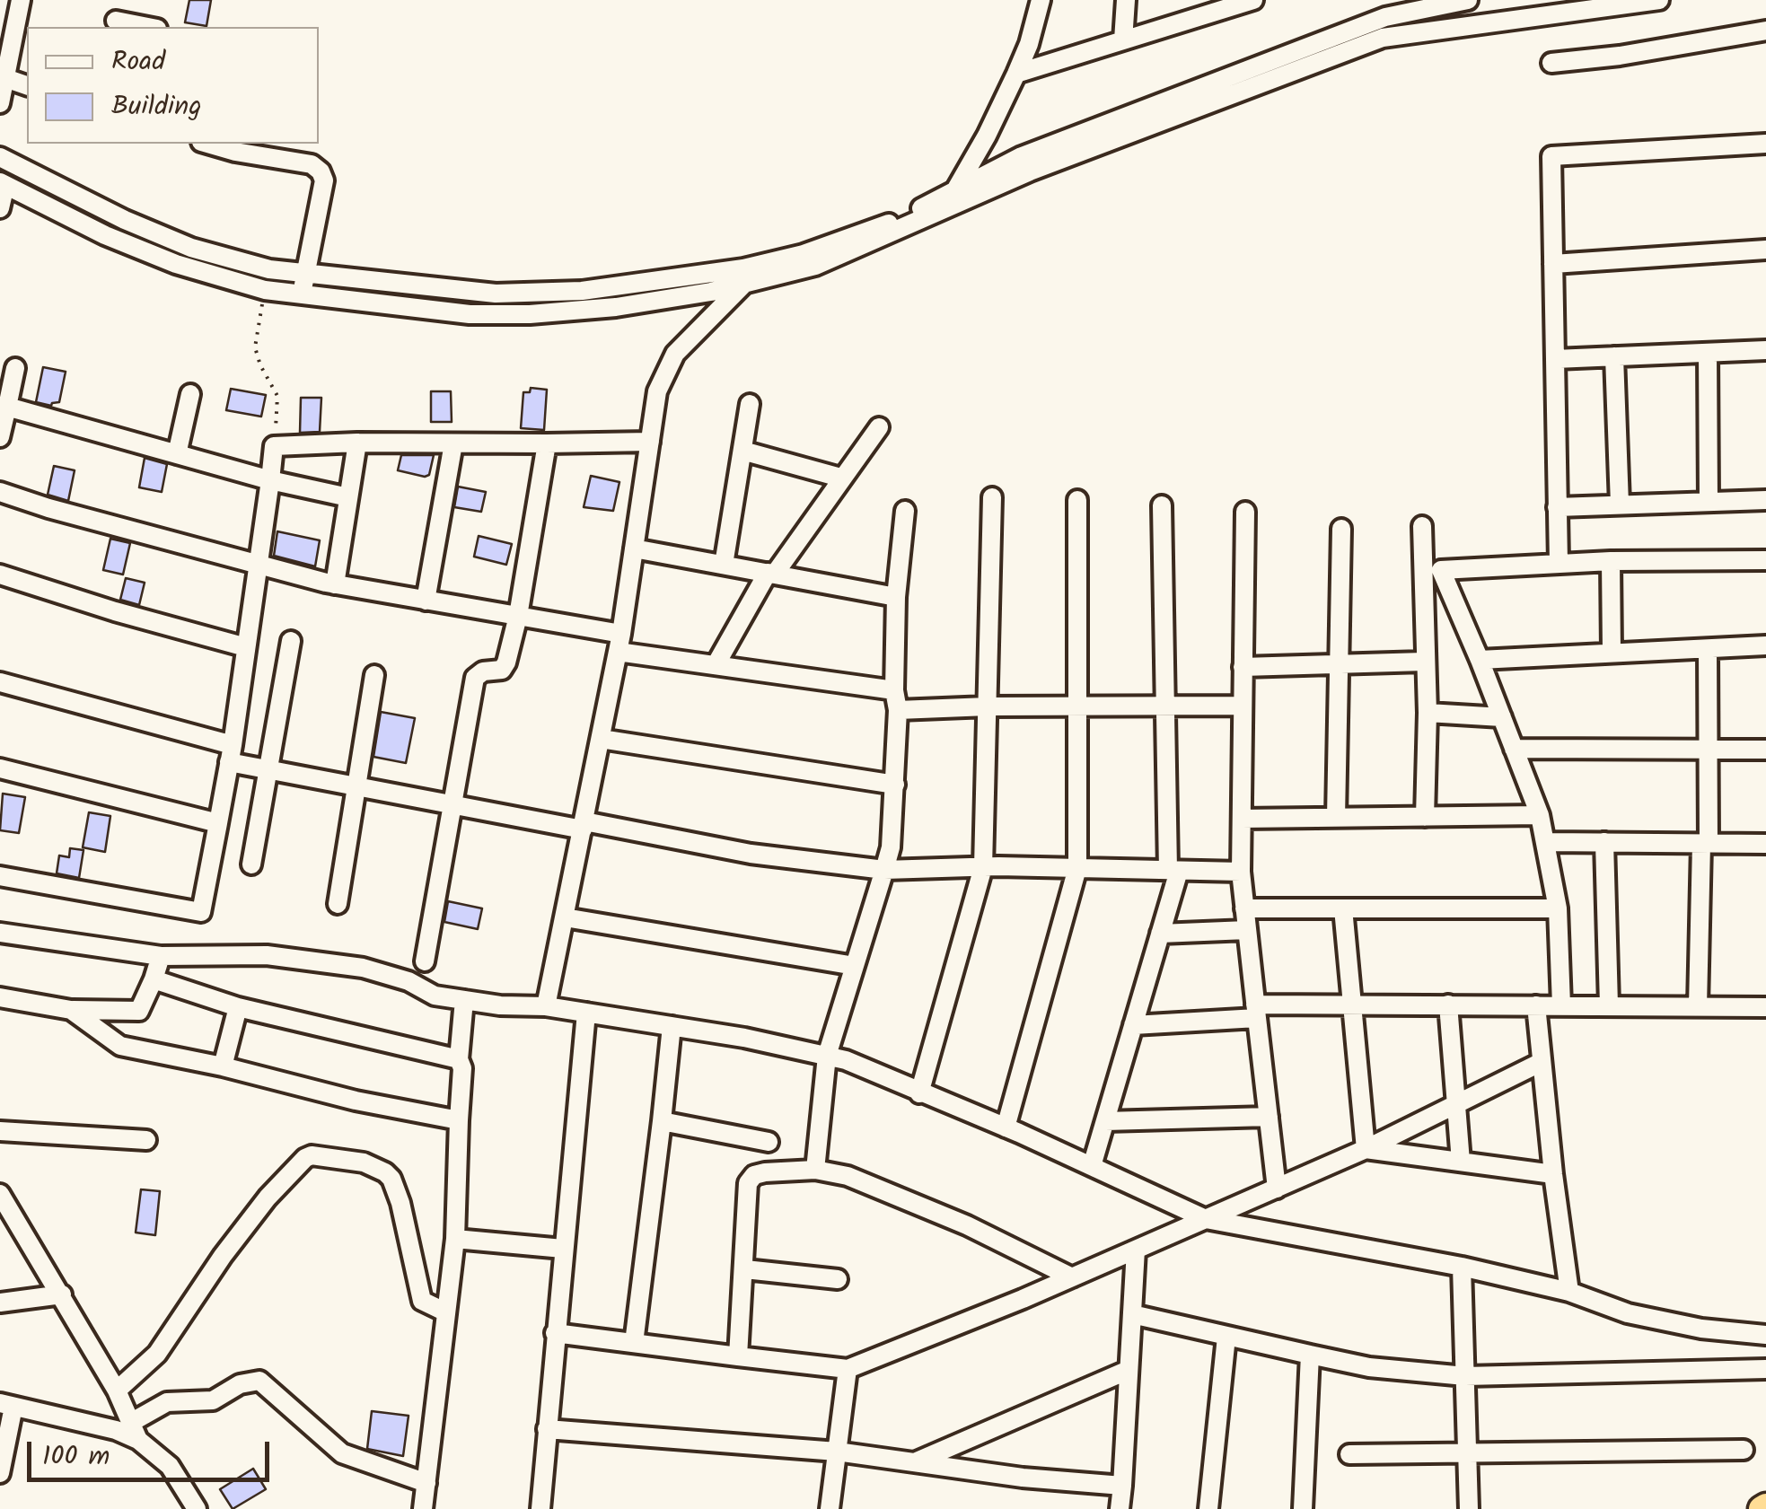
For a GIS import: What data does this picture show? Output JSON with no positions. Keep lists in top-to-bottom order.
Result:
{
  "legend": ["Road", "Building"],
  "scale_bar": "100 m"
}
